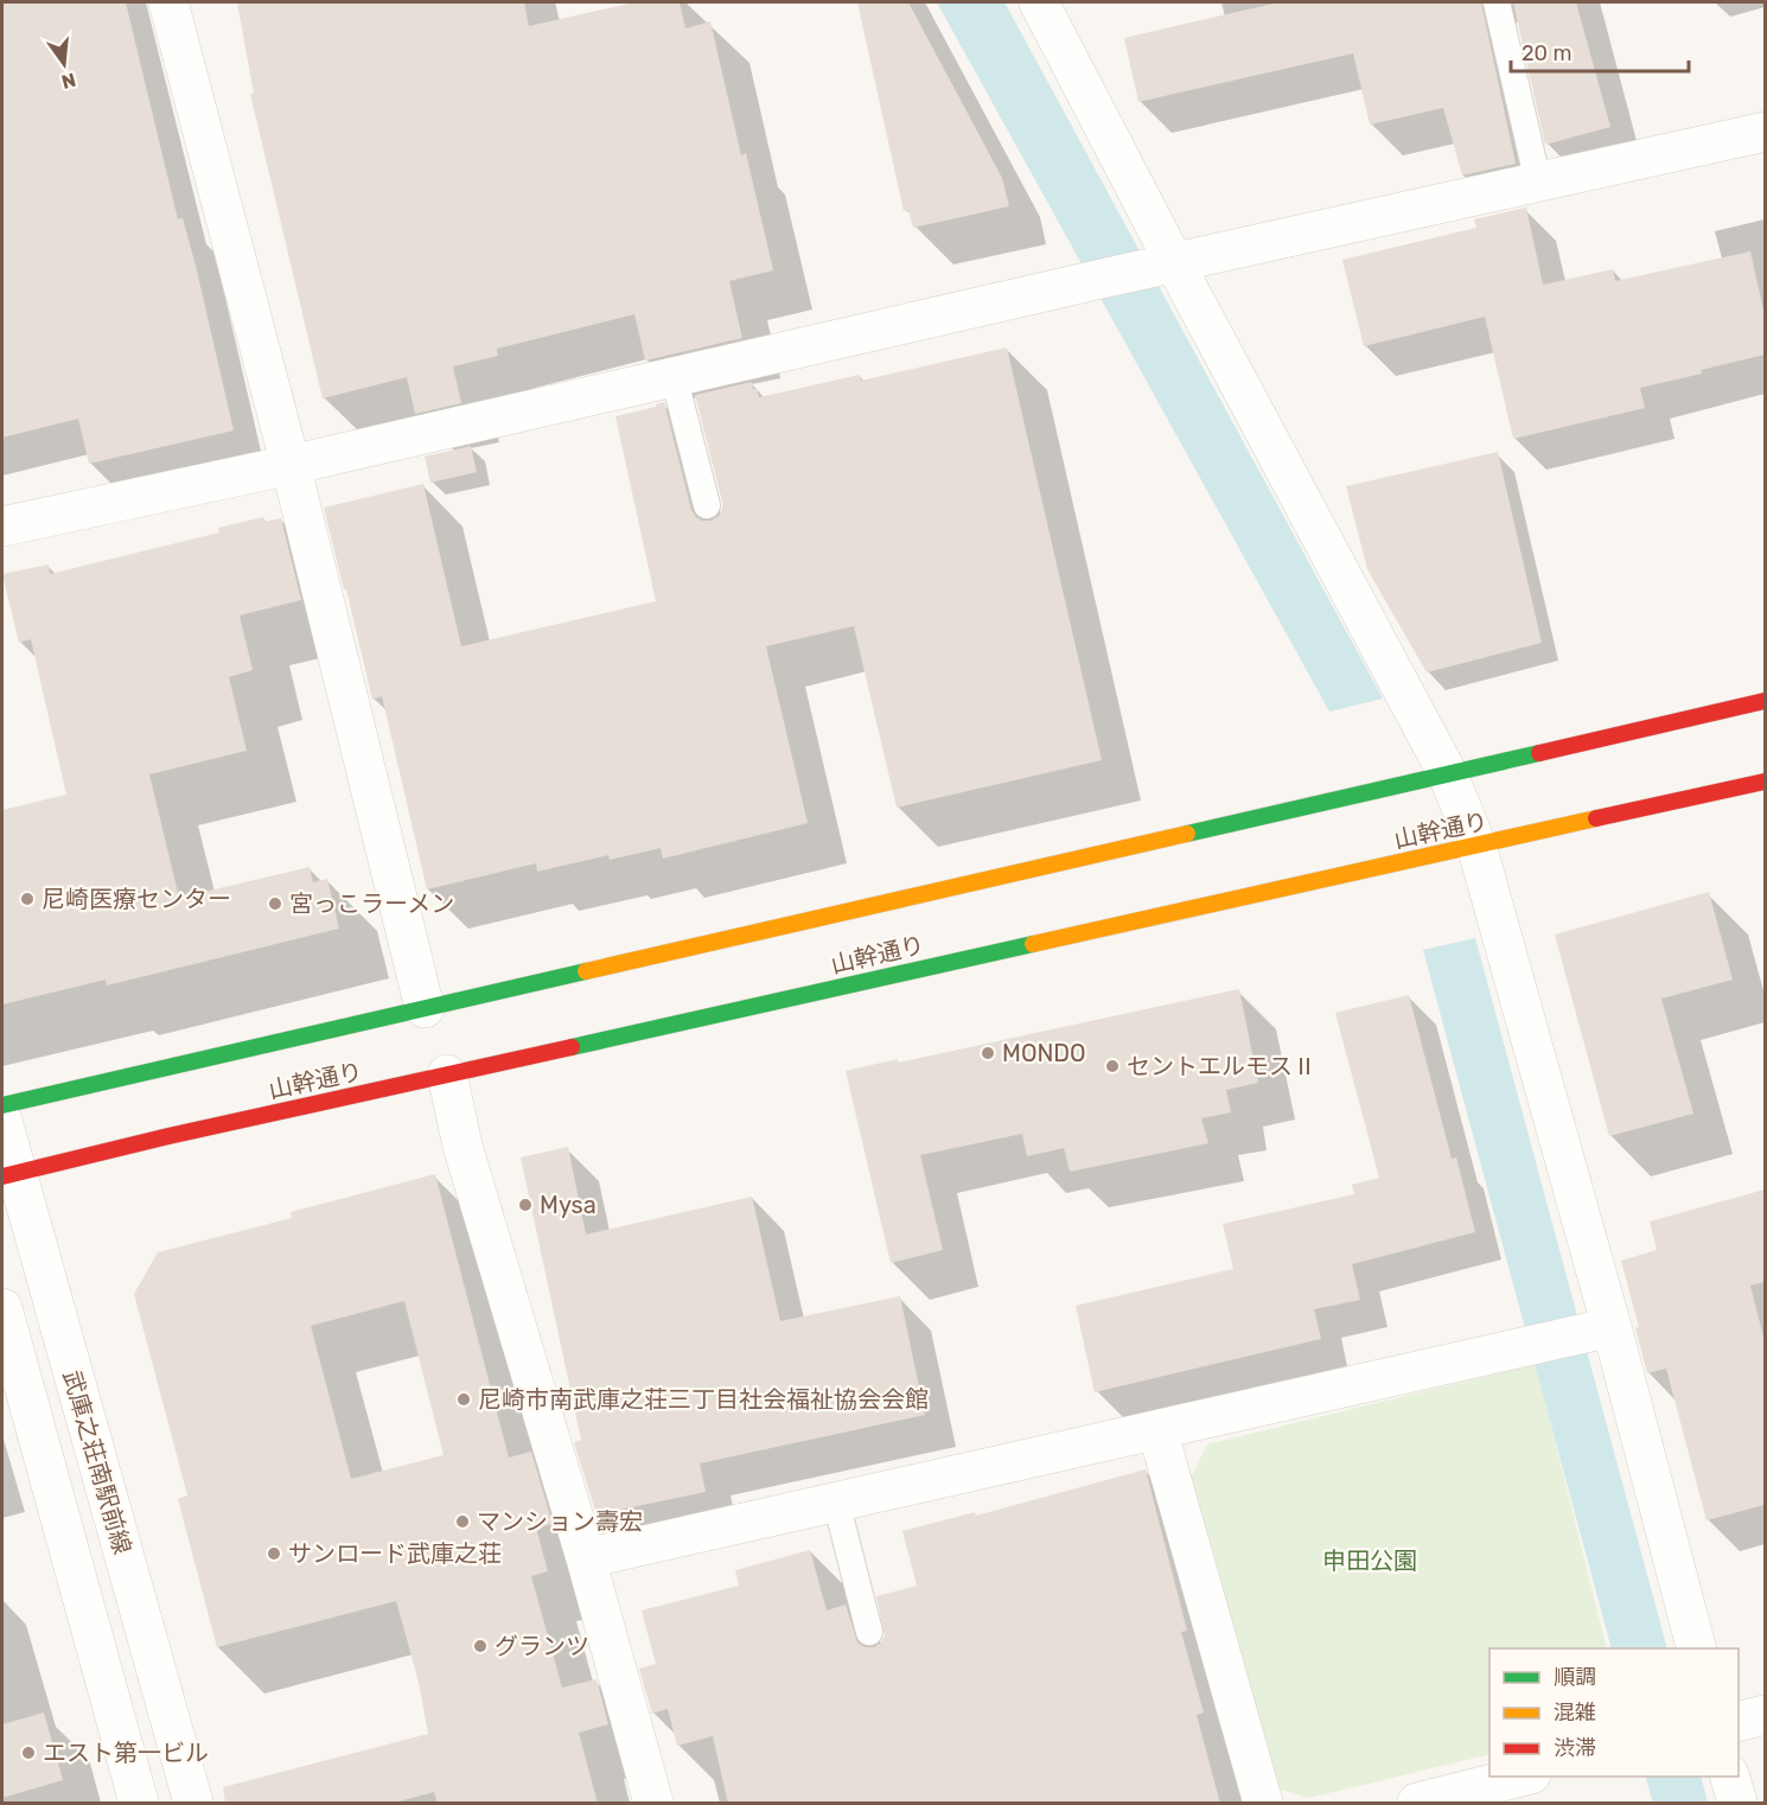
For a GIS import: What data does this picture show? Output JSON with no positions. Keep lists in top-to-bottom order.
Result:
{
  "streets": {
    "street": ["山幹通り", "武庫之荘南駅前線"]
  },
  "crossings": [
    ["山幹通り", "武庫之荘南駅前線"]
  ],
  "parks": ["申田公園"],
  "places": [
    "尼崎医療センター",
    "宮っこラーメン",
    "MONDO",
    "セントエルモスⅡ",
    "Mysa",
    "尼崎市南武庫之荘三丁目社会福祉協会会館",
    "マンション壽宏",
    "サンロード武庫之荘",
    "グランツ",
    "エスト第一ビル"
  ],
  "legend": ["順調", "混雑", "渋滞"],
  "scale_bar": "20 m",
  "north": "bottom"
}
